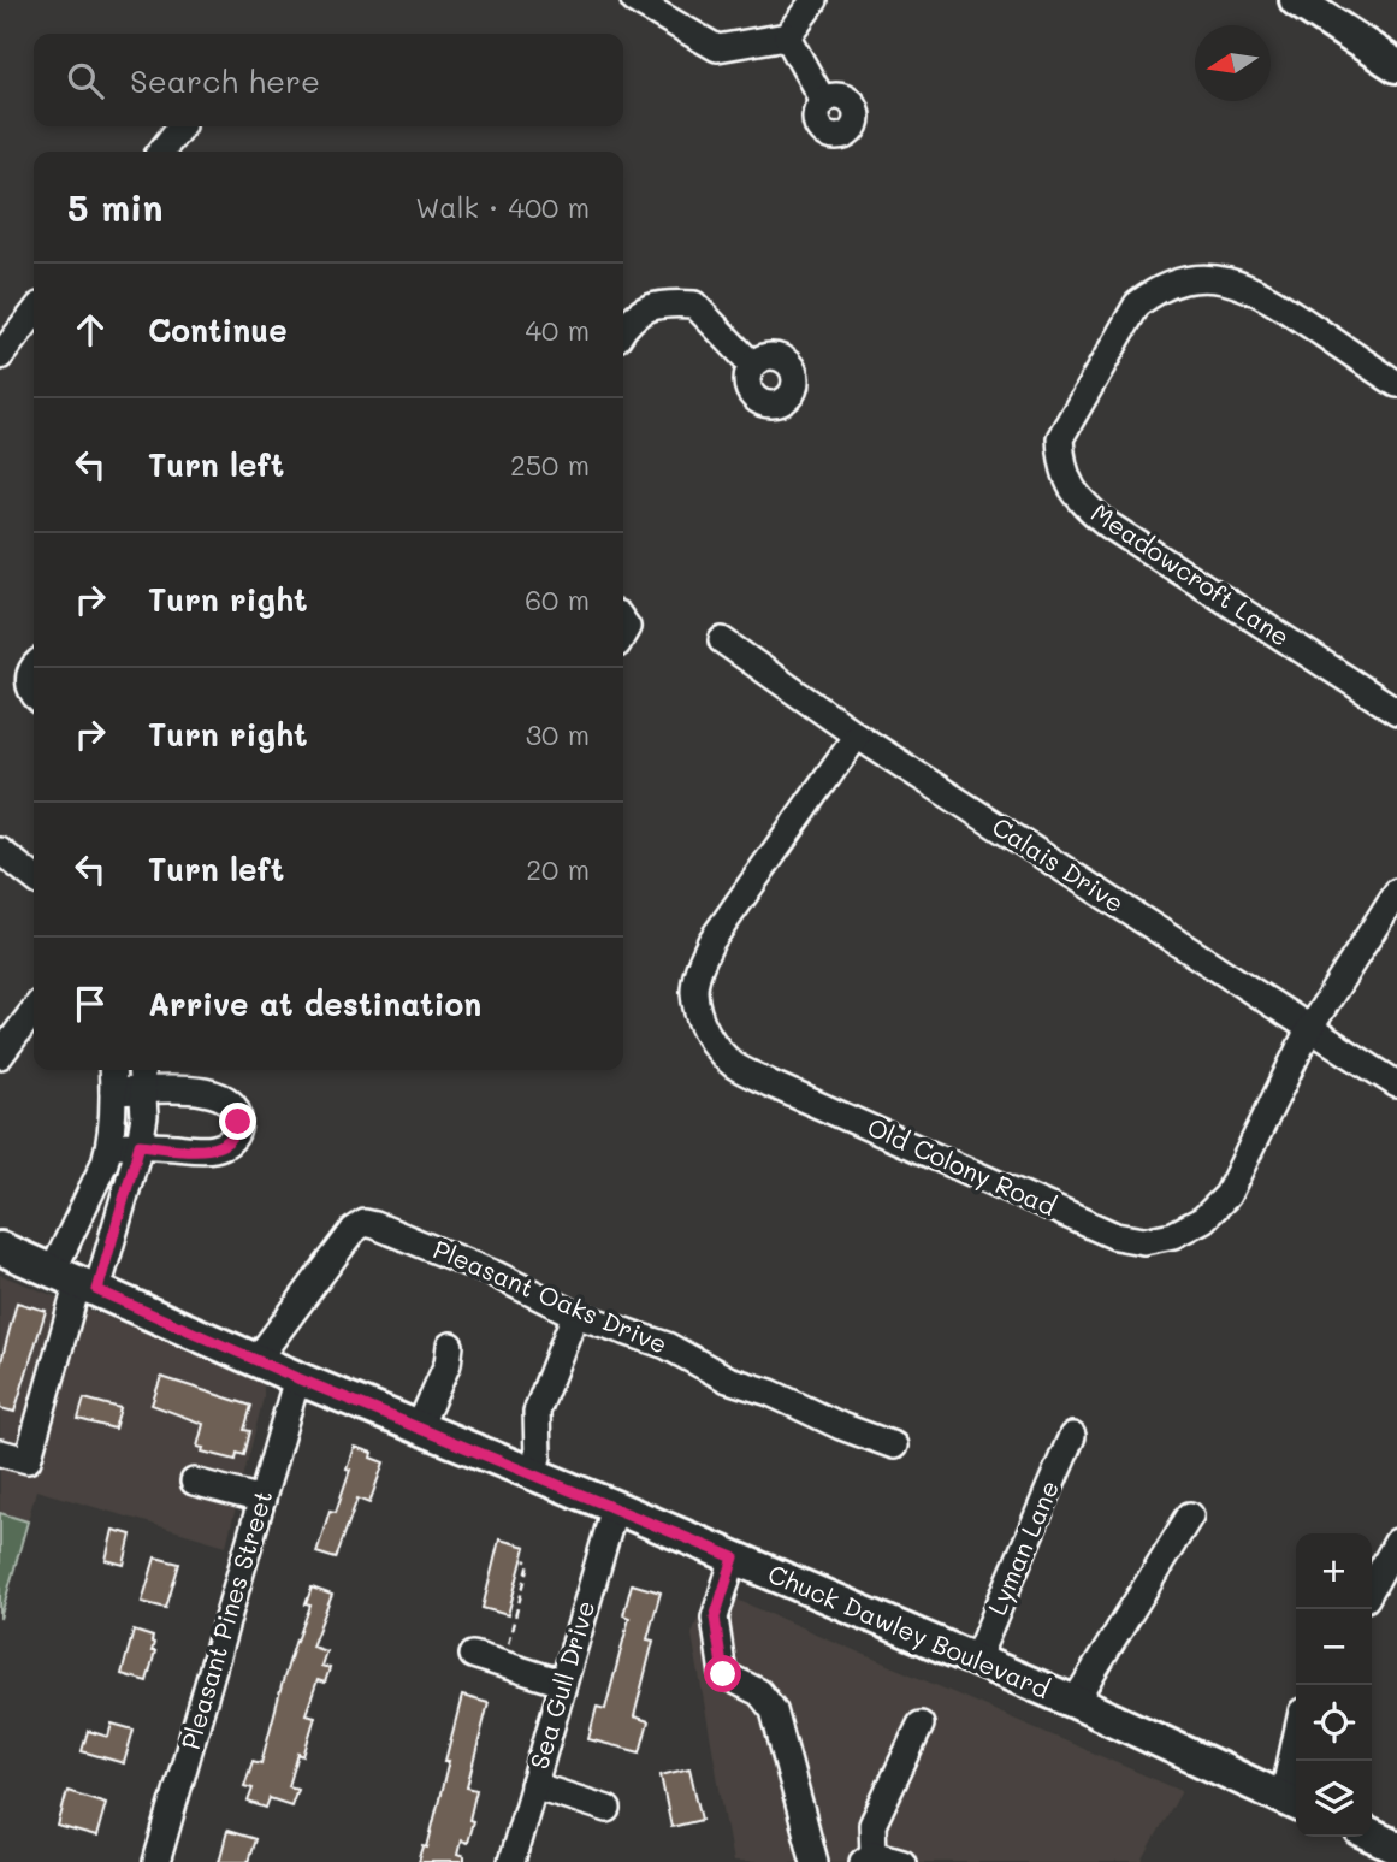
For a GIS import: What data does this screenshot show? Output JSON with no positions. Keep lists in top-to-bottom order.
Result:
{
  "streets": {
    "main road": ["Chuck Dawley Boulevard"],
    "street": [
      "Meadowcroft Lane",
      "Calais Drive",
      "Old Colony Road",
      "Pleasant Oaks Drive",
      "Lyman Lane",
      "Pleasant Pines Street",
      "Sea Gull Drive"
    ]
  },
  "crossings": [
    ["Calais Drive", "Old Colony Road"],
    ["Pleasant Oaks Drive", "Chuck Dawley Boulevard"],
    ["Lyman Lane", "Chuck Dawley Boulevard"],
    ["Pleasant Pines Street", "Chuck Dawley Boulevard"],
    ["Chuck Dawley Boulevard", "Sea Gull Drive"]
  ],
  "north": "left",
  "page": {
    "search": "Search here",
    "heading": ["5 min", "Walk · 400 m"],
    "list": [
      ["Continue", "40 m"],
      ["Turn left", "250 m"],
      ["Turn right", "60 m"],
      ["Turn right", "30 m"],
      ["Turn left", "20 m"],
      "Arrive at destination"
    ],
    "map_buttons": ["+", "−"]
  }
}
